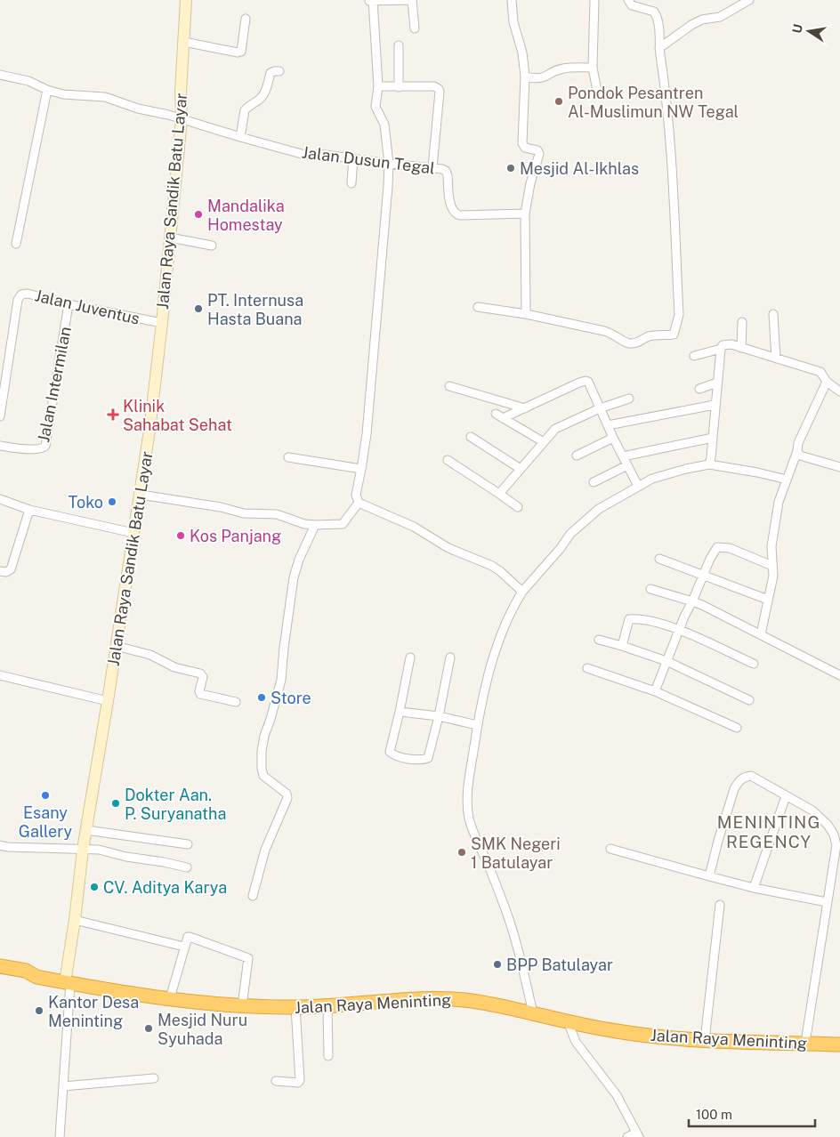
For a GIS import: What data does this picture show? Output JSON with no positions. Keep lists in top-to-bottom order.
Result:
{
  "streets": {
    "highway": ["Jalan Raya Meninting"],
    "main road": ["Jalan Raya Sandik Batu Layar"],
    "street": ["Jalan Dusun Tegal", "Jalan Juventus", "Jalan Intermilan"]
  },
  "crossings": [
    ["Jalan Dusun Tegal", "Jalan Raya Sandik Batu Layar"],
    ["Jalan Raya Sandik Batu Layar", "Jalan Juventus"],
    ["Jalan Raya Sandik Batu Layar", "Jalan Raya Meninting"],
    ["Jalan Juventus", "Jalan Intermilan"]
  ],
  "districts": ["MENINTING REGENCY"],
  "places": {
    "other": [
      "Pondok Pesantren Al-Muslimun NW Tegal",
      "Mesjid Al-Ikhlas",
      "Mandalika Homestay",
      "PT. Internusa Hasta Buana",
      "Toko",
      "Kos Panjang",
      "Store",
      "Esany Gallery",
      "Dokter Aan. P. Suryanatha",
      "SMK Negeri 1 Batulayar",
      "CV. Aditya Karya",
      "BPP Batulayar",
      "Kantor Desa Meninting",
      "Mesjid Nuru Syuhada"
    ],
    "health": ["Klinik Sahabat Sehat"]
  },
  "scale_bar": "100 m",
  "north": "left"
}
